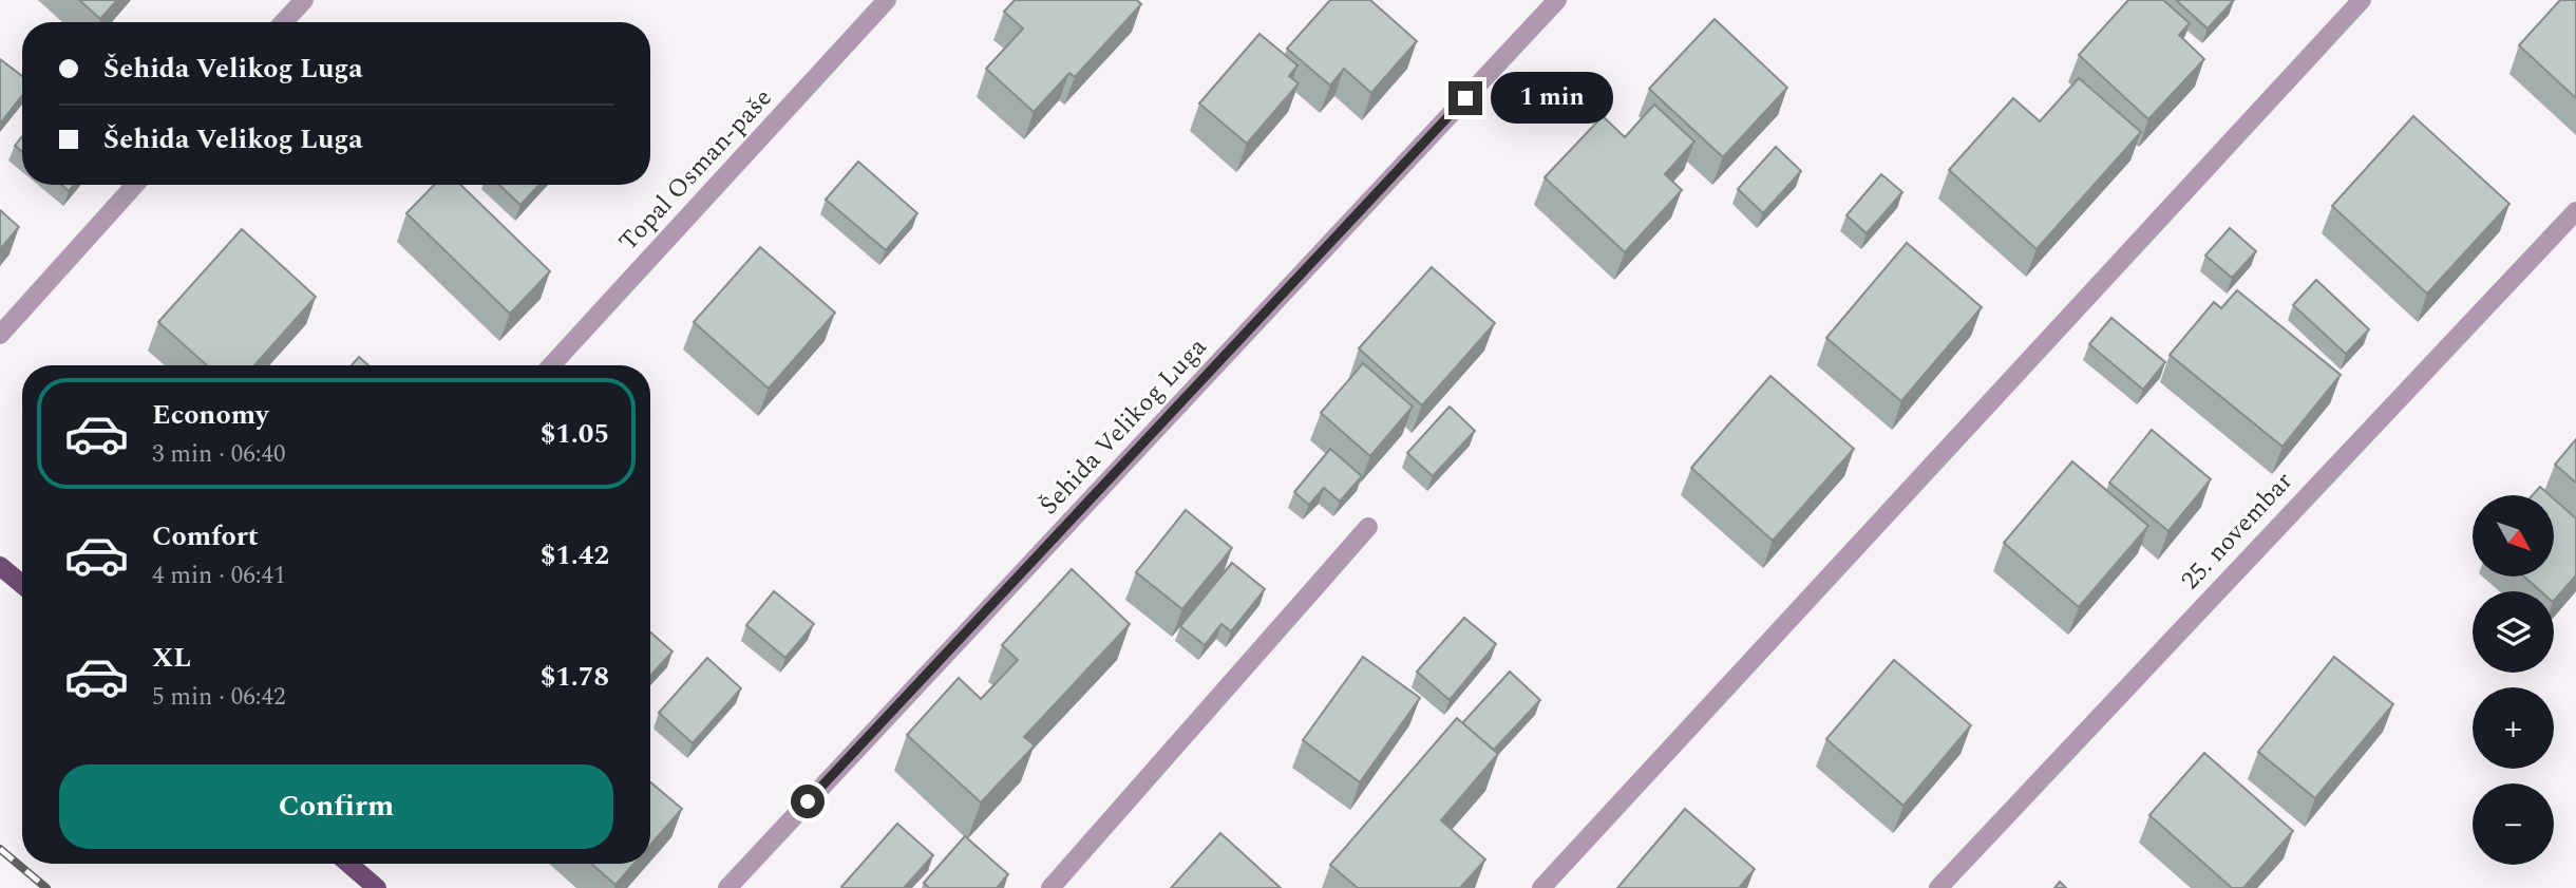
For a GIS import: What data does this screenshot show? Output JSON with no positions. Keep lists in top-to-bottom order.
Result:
{
  "streets": {
    "street": ["Topal Osman-paše", "Šehida Velikog Luga", "25. novembar"]
  },
  "north": "bottom right",
  "page": {
    "banner": ["Šehida Velikog Luga", "Šehida Velikog Luga"],
    "bubble": "1 min",
    "list": [
      {
        "name": "Economy",
        "note": "3 min · 06:40",
        "value": "$1.05"
      },
      {
        "name": "Comfort",
        "note": "4 min · 06:41",
        "value": "$1.42"
      },
      {
        "name": "XL",
        "note": "5 min · 06:42",
        "value": "$1.78"
      }
    ],
    "map_buttons": ["+", "−"],
    "buttons": "Confirm"
  }
}
